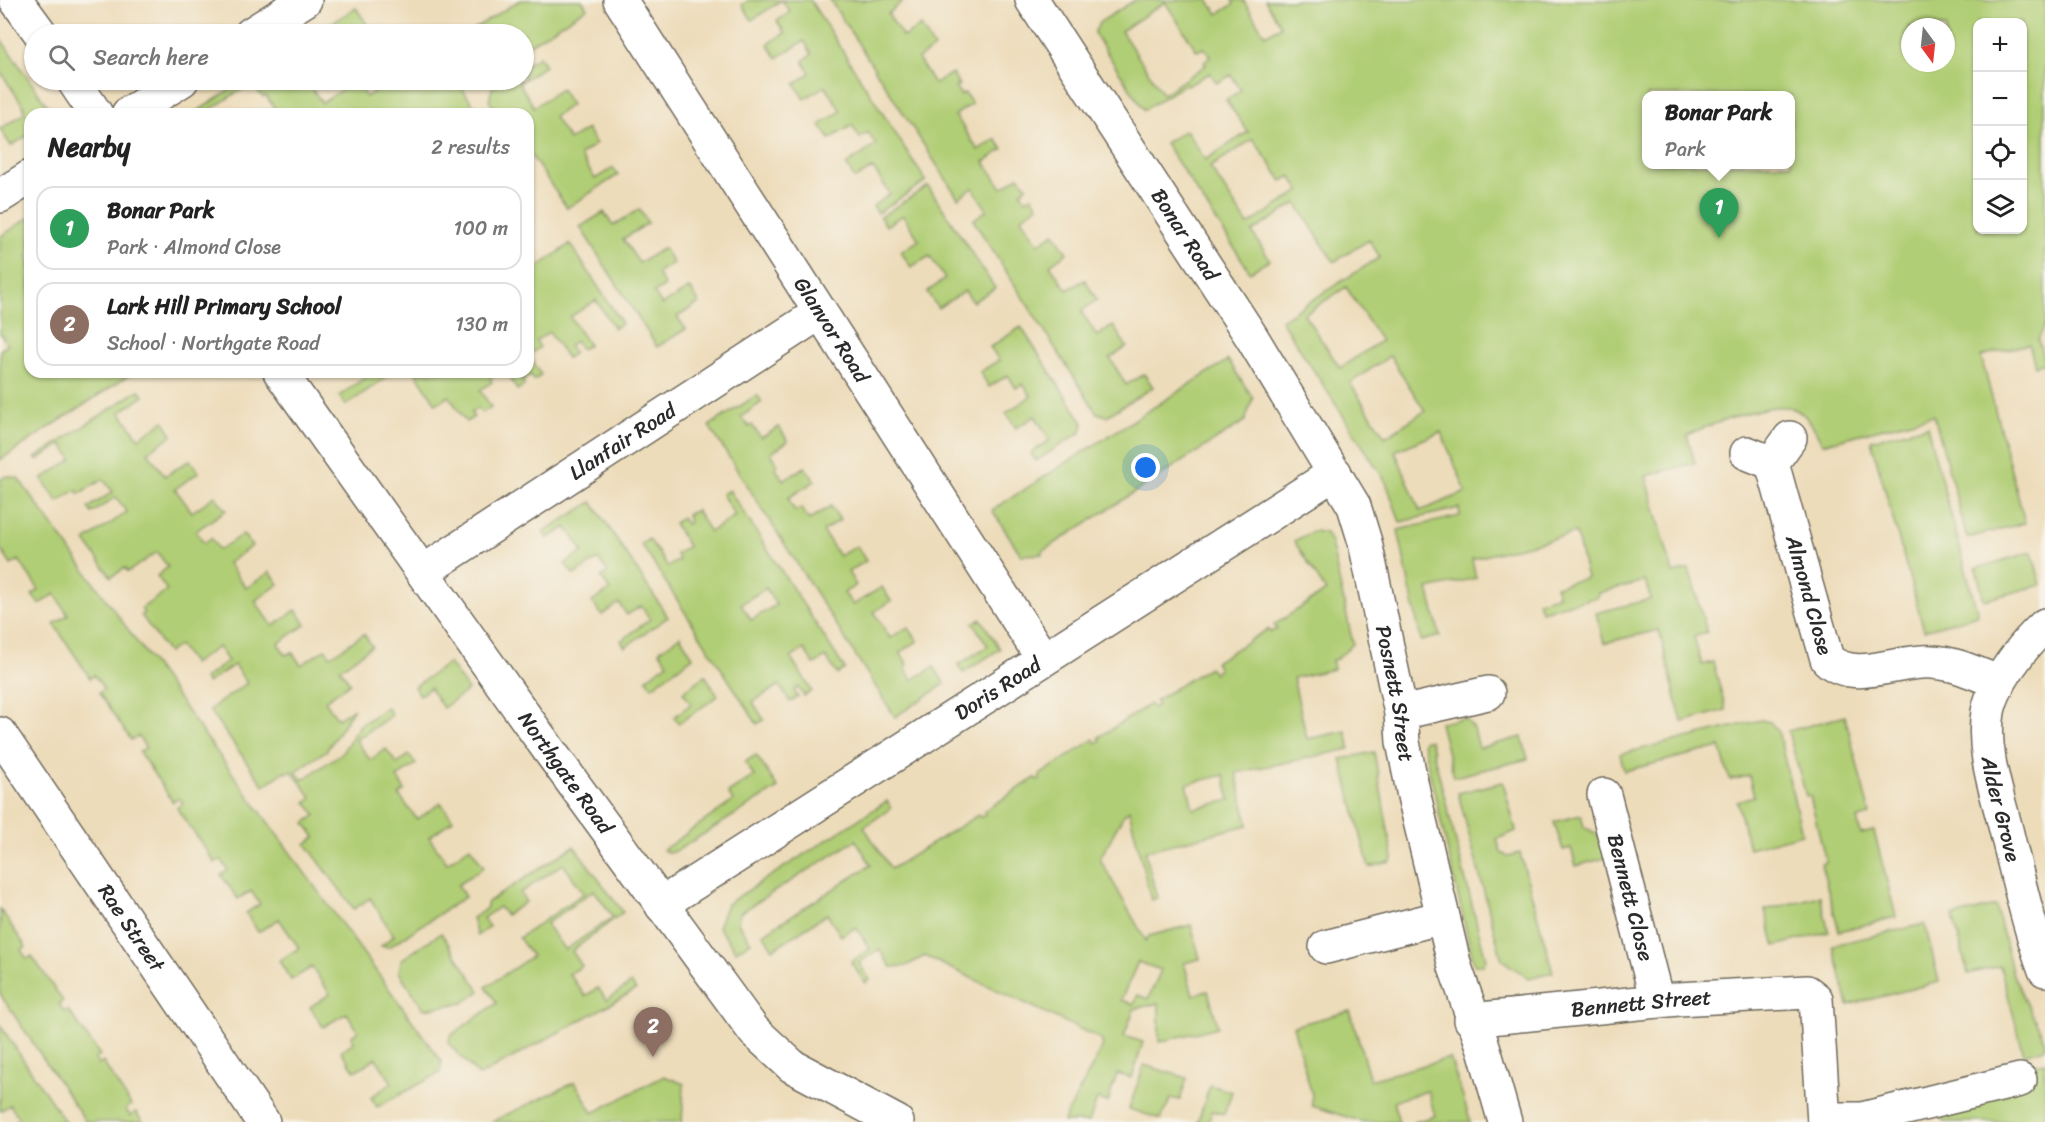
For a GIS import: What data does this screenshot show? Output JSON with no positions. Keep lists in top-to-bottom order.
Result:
{
  "streets": {
    "street": [
      "Bonar Road",
      "Glanvor Road",
      "Llanfair Road",
      "Almond Close",
      "Doris Road",
      "Posnett Street",
      "Northgate Road",
      "Alder Grove",
      "Bennett Close",
      "Rae Street",
      "Bennett Street"
    ]
  },
  "crossings": [
    ["Bonar Road", "Doris Road"],
    ["Bonar Road", "Posnett Street"],
    ["Glanvor Road", "Llanfair Road"],
    ["Glanvor Road", "Doris Road"],
    ["Llanfair Road", "Northgate Road"],
    ["Almond Close", "Alder Grove"],
    ["Doris Road", "Posnett Street"],
    ["Doris Road", "Northgate Road"],
    ["Posnett Street", "Bennett Street"],
    ["Bennett Close", "Bennett Street"]
  ],
  "north": "bottom",
  "page": {
    "map_buttons": ["+", "−"],
    "search": "Search here",
    "popup": ["Bonar Park", "Park"],
    "heading": ["Nearby", "2 results"],
    "list": [
      {
        "mark": "1",
        "name": "Bonar Park",
        "note": "Park · Almond Close",
        "value": "100 m"
      },
      {
        "mark": "2",
        "name": "Lark Hill Primary School",
        "note": "School · Northgate Road",
        "value": "130 m"
      }
    ],
    "pins": ["1", "2"]
  }
}
